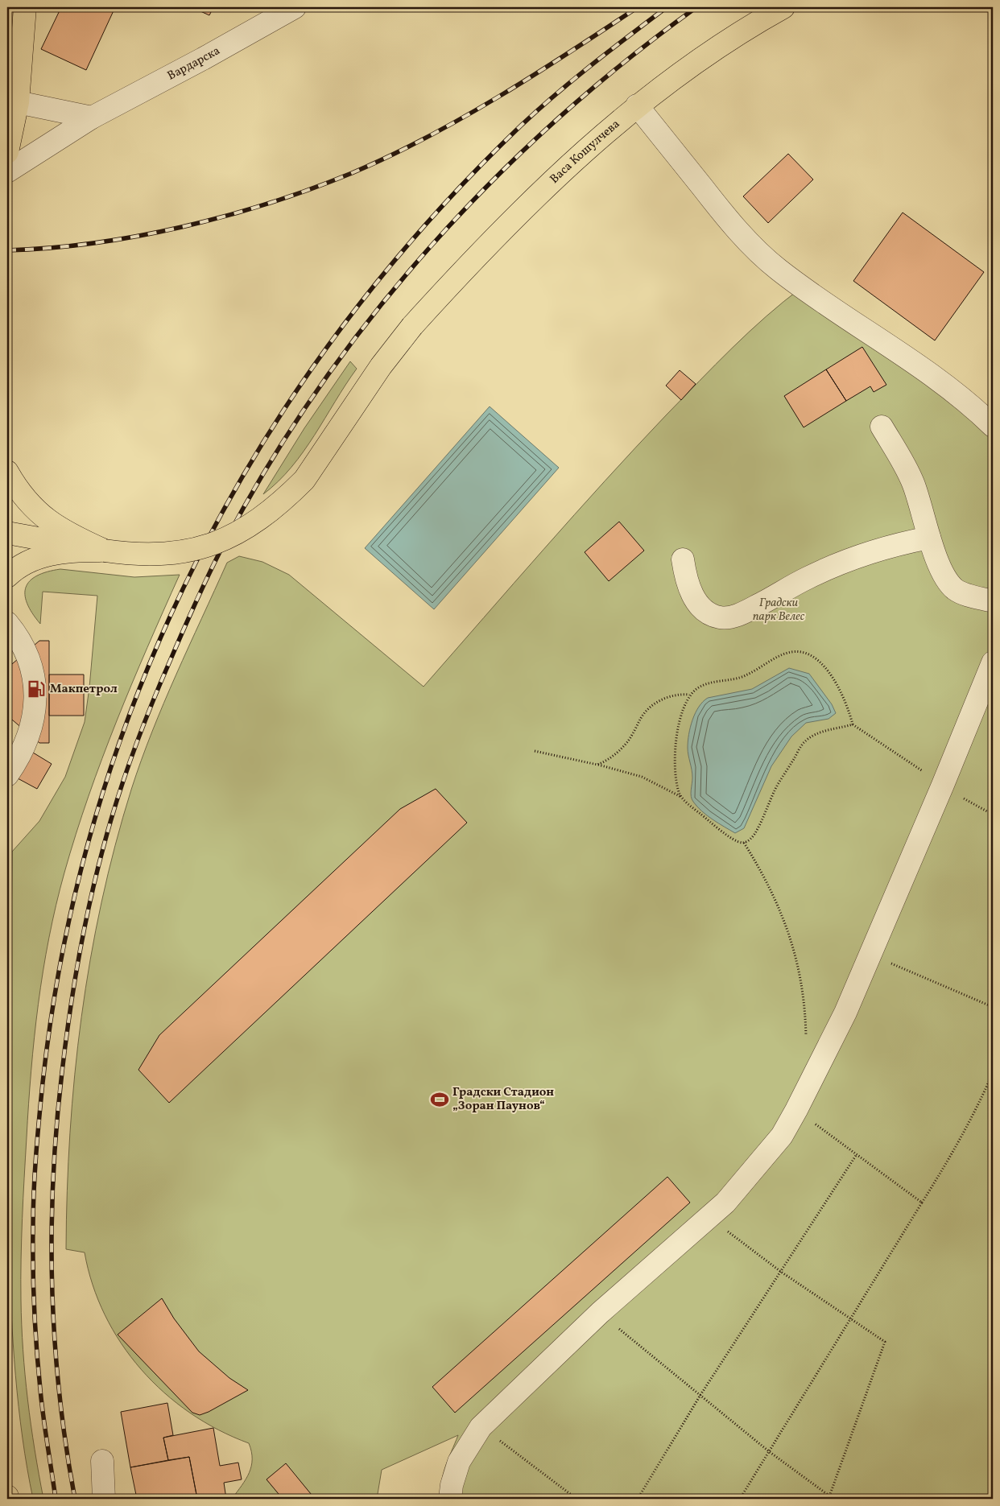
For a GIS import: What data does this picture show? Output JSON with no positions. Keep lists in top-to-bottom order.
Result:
{
  "streets": {
    "main road": ["Васа Кошулчева"],
    "street": ["Вардарска"]
  },
  "parks": ["Градски парк Велес"],
  "places": {
    "fuel station": ["Макпетрол"],
    "sports": ["Градски Стадион „Зоран Паунов“"]
  }
}
